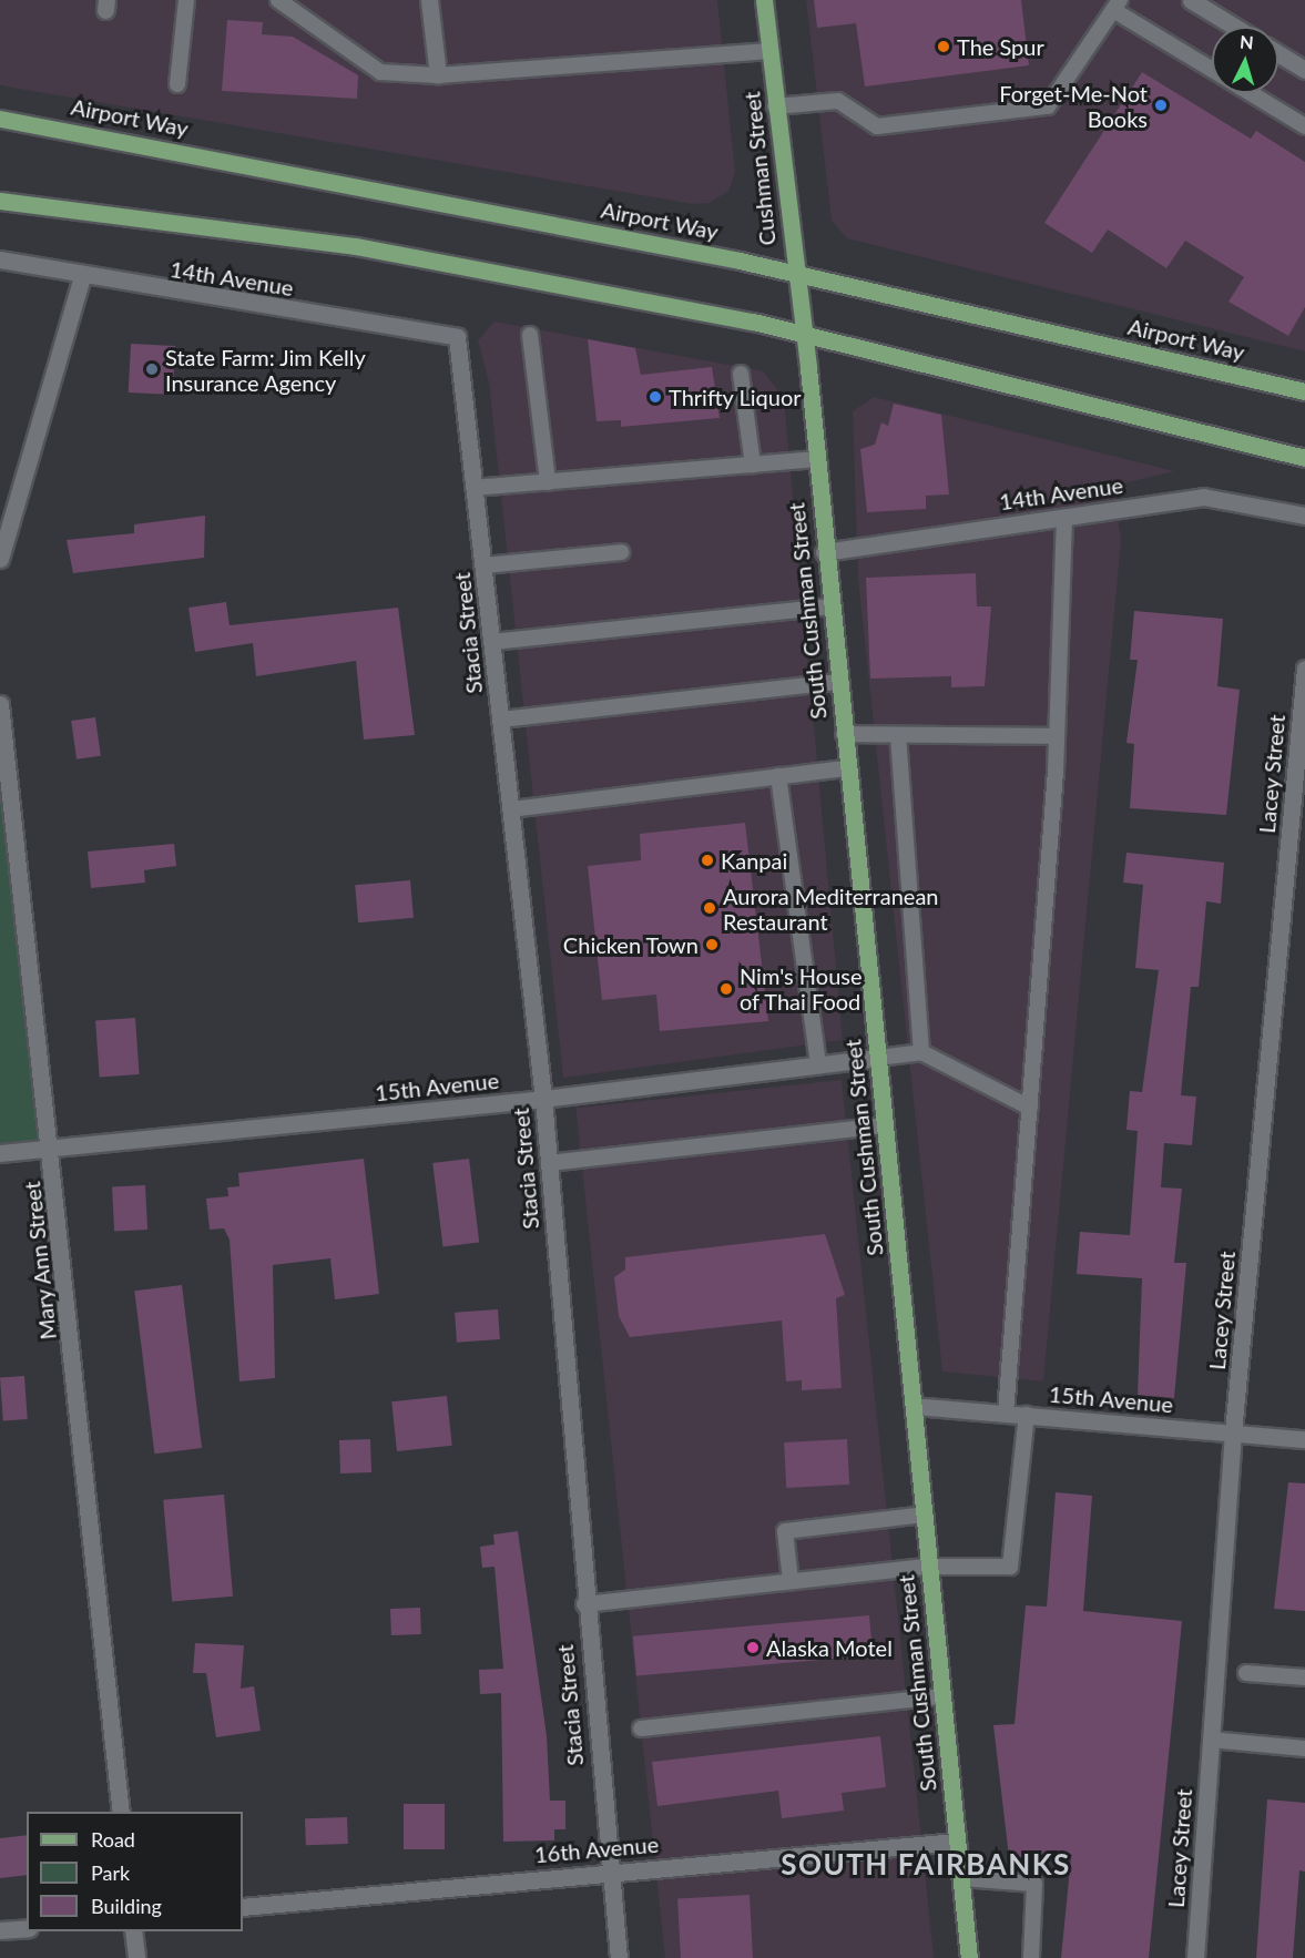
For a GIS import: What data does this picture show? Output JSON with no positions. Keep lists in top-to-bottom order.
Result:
{
  "streets": {
    "main road": ["Airport Way", "Cushman Street", "South Cushman Street"],
    "street": [
      "14th Avenue",
      "Stacia Street",
      "Lacey Street",
      "15th Avenue",
      "Mary Ann Street",
      "16th Avenue"
    ]
  },
  "crossings": [
    ["Airport Way", "Cushman Street"],
    ["Cushman Street", "South Cushman Street"],
    ["14th Avenue", "South Cushman Street"],
    ["14th Avenue", "Stacia Street"],
    ["South Cushman Street", "15th Avenue"],
    ["South Cushman Street", "16th Avenue"],
    ["Stacia Street", "15th Avenue"],
    ["Stacia Street", "16th Avenue"],
    ["Lacey Street", "15th Avenue"],
    ["15th Avenue", "Mary Ann Street"]
  ],
  "districts": ["SOUTH FAIRBANKS"],
  "places": [
    "The Spur",
    "Forget-Me-Not Books",
    "State Farm: Jim Kelly Insurance Agency",
    "Thrifty Liquor",
    "Kanpai",
    "Aurora Mediterranean Restaurant",
    "Chicken Town",
    "Nim's House of Thai Food",
    "Alaska Motel"
  ],
  "legend": ["Road", "Park", "Building"],
  "north": "top"
}
